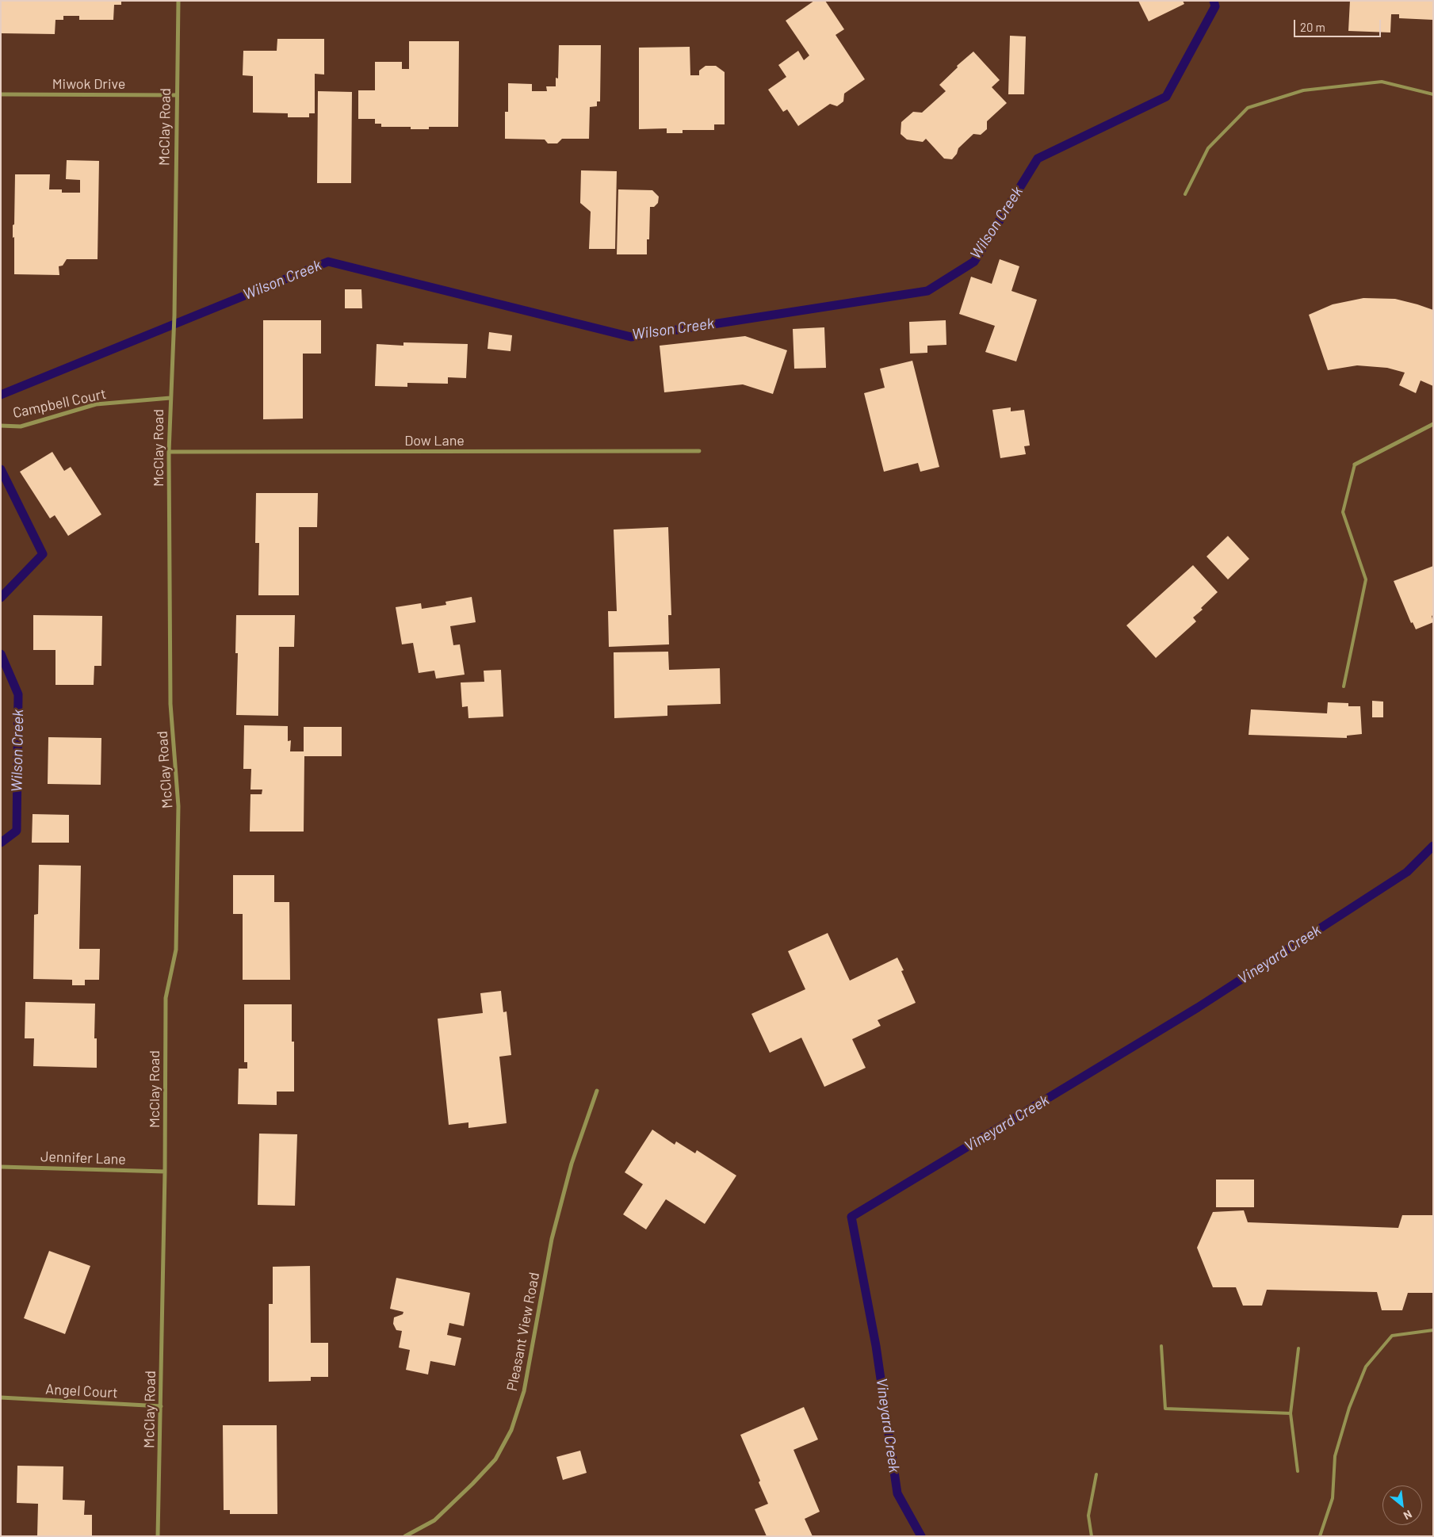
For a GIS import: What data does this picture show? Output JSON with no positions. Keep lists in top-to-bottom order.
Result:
{
  "streets": {
    "street": [
      "Miwok Drive",
      "McClay Road",
      "Campbell Court",
      "Dow Lane",
      "Jennifer Lane",
      "Pleasant View Road",
      "Angel Court"
    ]
  },
  "crossings": [
    ["Miwok Drive", "McClay Road"],
    ["McClay Road", "Campbell Court"],
    ["McClay Road", "Dow Lane"],
    ["McClay Road", "Jennifer Lane"],
    ["McClay Road", "Angel Court"]
  ],
  "water": ["Wilson Creek", "Vineyard Creek"],
  "scale_bar": "20 m",
  "north": "bottom right"
}
